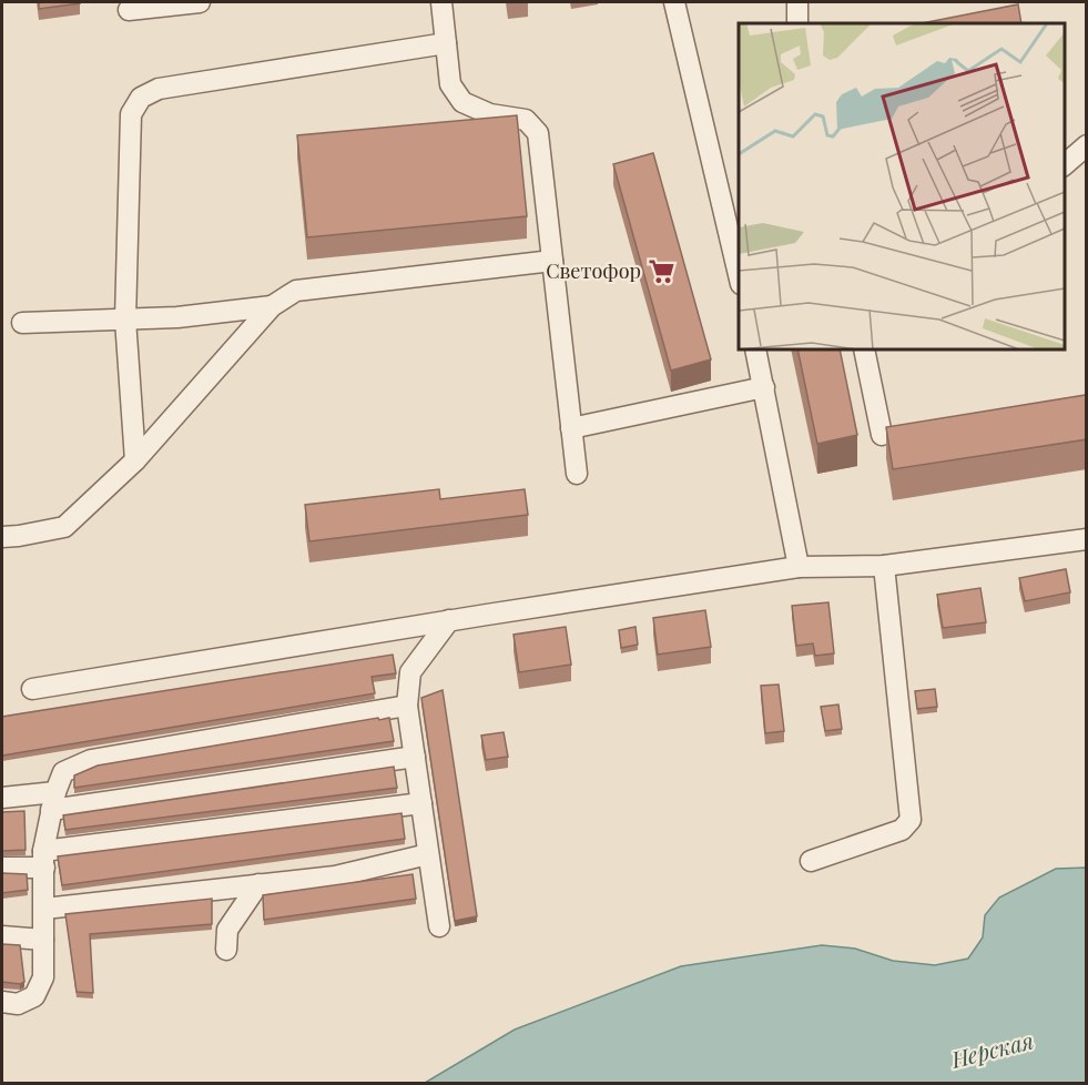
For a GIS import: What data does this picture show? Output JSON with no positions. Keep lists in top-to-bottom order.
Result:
{
  "water": ["Нерская"],
  "places": {
    "supermarket": ["Светофор"]
  }
}
